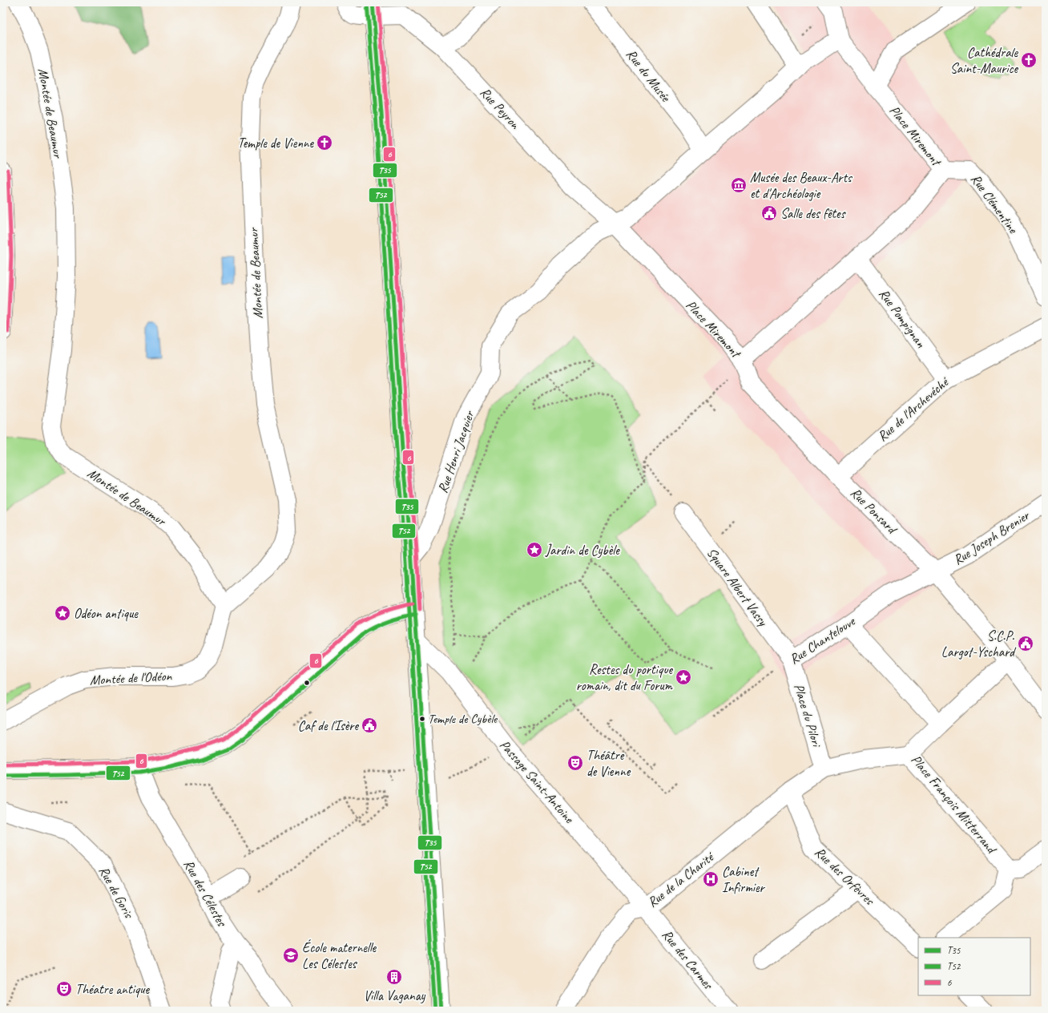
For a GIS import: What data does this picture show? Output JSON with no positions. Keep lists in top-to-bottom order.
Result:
{
  "streets": {
    "street": [
      "Rue du Musée",
      "Rue Peyron",
      "Montée de Beaumur",
      "Place Miremont",
      "Rue Clémentine",
      "Rue Pompignan",
      "Rue de l'Archevéché",
      "Rue Henri Jacquier",
      "Rue Ponsard",
      "Rue Joseph Brenier",
      "Square Albert Vassy",
      "Rue Chantelouve",
      "Montée de l'Odéon",
      "Place du Pilori",
      "Passage Saint-Antoine",
      "Place François Mitterrand",
      "Rue des Orfèvres",
      "Rue de la Charité",
      "Rue de Goris",
      "Rue des Célestes",
      "Rue des Carmes"
    ]
  },
  "crossings": [
    ["Rue Peyron", "Place Miremont"],
    ["Rue Peyron", "Rue Henri Jacquier"],
    ["Montée de Beaumur", "Montée de l'Odéon"],
    ["Place Miremont", "Rue Clémentine"],
    ["Place Miremont", "Rue Pompignan"],
    ["Place Miremont", "Rue Henri Jacquier"],
    ["Place Miremont", "Rue Ponsard"],
    ["Rue Pompignan", "Rue de l'Archevéché"],
    ["Rue de l'Archevéché", "Rue Ponsard"],
    ["Rue Ponsard", "Rue Joseph Brenier"],
    ["Rue Ponsard", "Rue Chantelouve"],
    ["Rue Ponsard", "Place François Mitterrand"],
    ["Rue Joseph Brenier", "Rue Chantelouve"],
    ["Square Albert Vassy", "Rue Chantelouve"],
    ["Square Albert Vassy", "Place du Pilori"],
    ["Rue Chantelouve", "Place du Pilori"],
    ["Passage Saint-Antoine", "Rue de la Charité"],
    ["Passage Saint-Antoine", "Rue des Carmes"],
    ["Rue des Orfèvres", "Rue de la Charité"],
    ["Rue de la Charité", "Rue des Carmes"]
  ],
  "places": {
    "church": ["Cathédrale Saint-Maurice", "Temple de Vienne"],
    "museum": ["Musée des Beaux-Arts et d'Archéologie"],
    "public building": ["Salle des fêtes", "S.C.P. Largot-Yschard", "Caf de l'Isère"],
    "place": ["Jardin de Cybèle", "Odéon antique", "Restes du portique romain, dit du Forum"],
    "other": ["Temple de Cybèle"],
    "theatre": ["Théâtre de Vienne", "Théatre antique"],
    "hospital": ["Cabinet Infirmier"],
    "school or university": ["École maternelle Les Célestes"],
    "building": ["Villa Vaganay"]
  },
  "lines": ["transit line T35", "transit line 6", "transit line T52"],
  "legend": ["T35", "T52", "6"]
}
